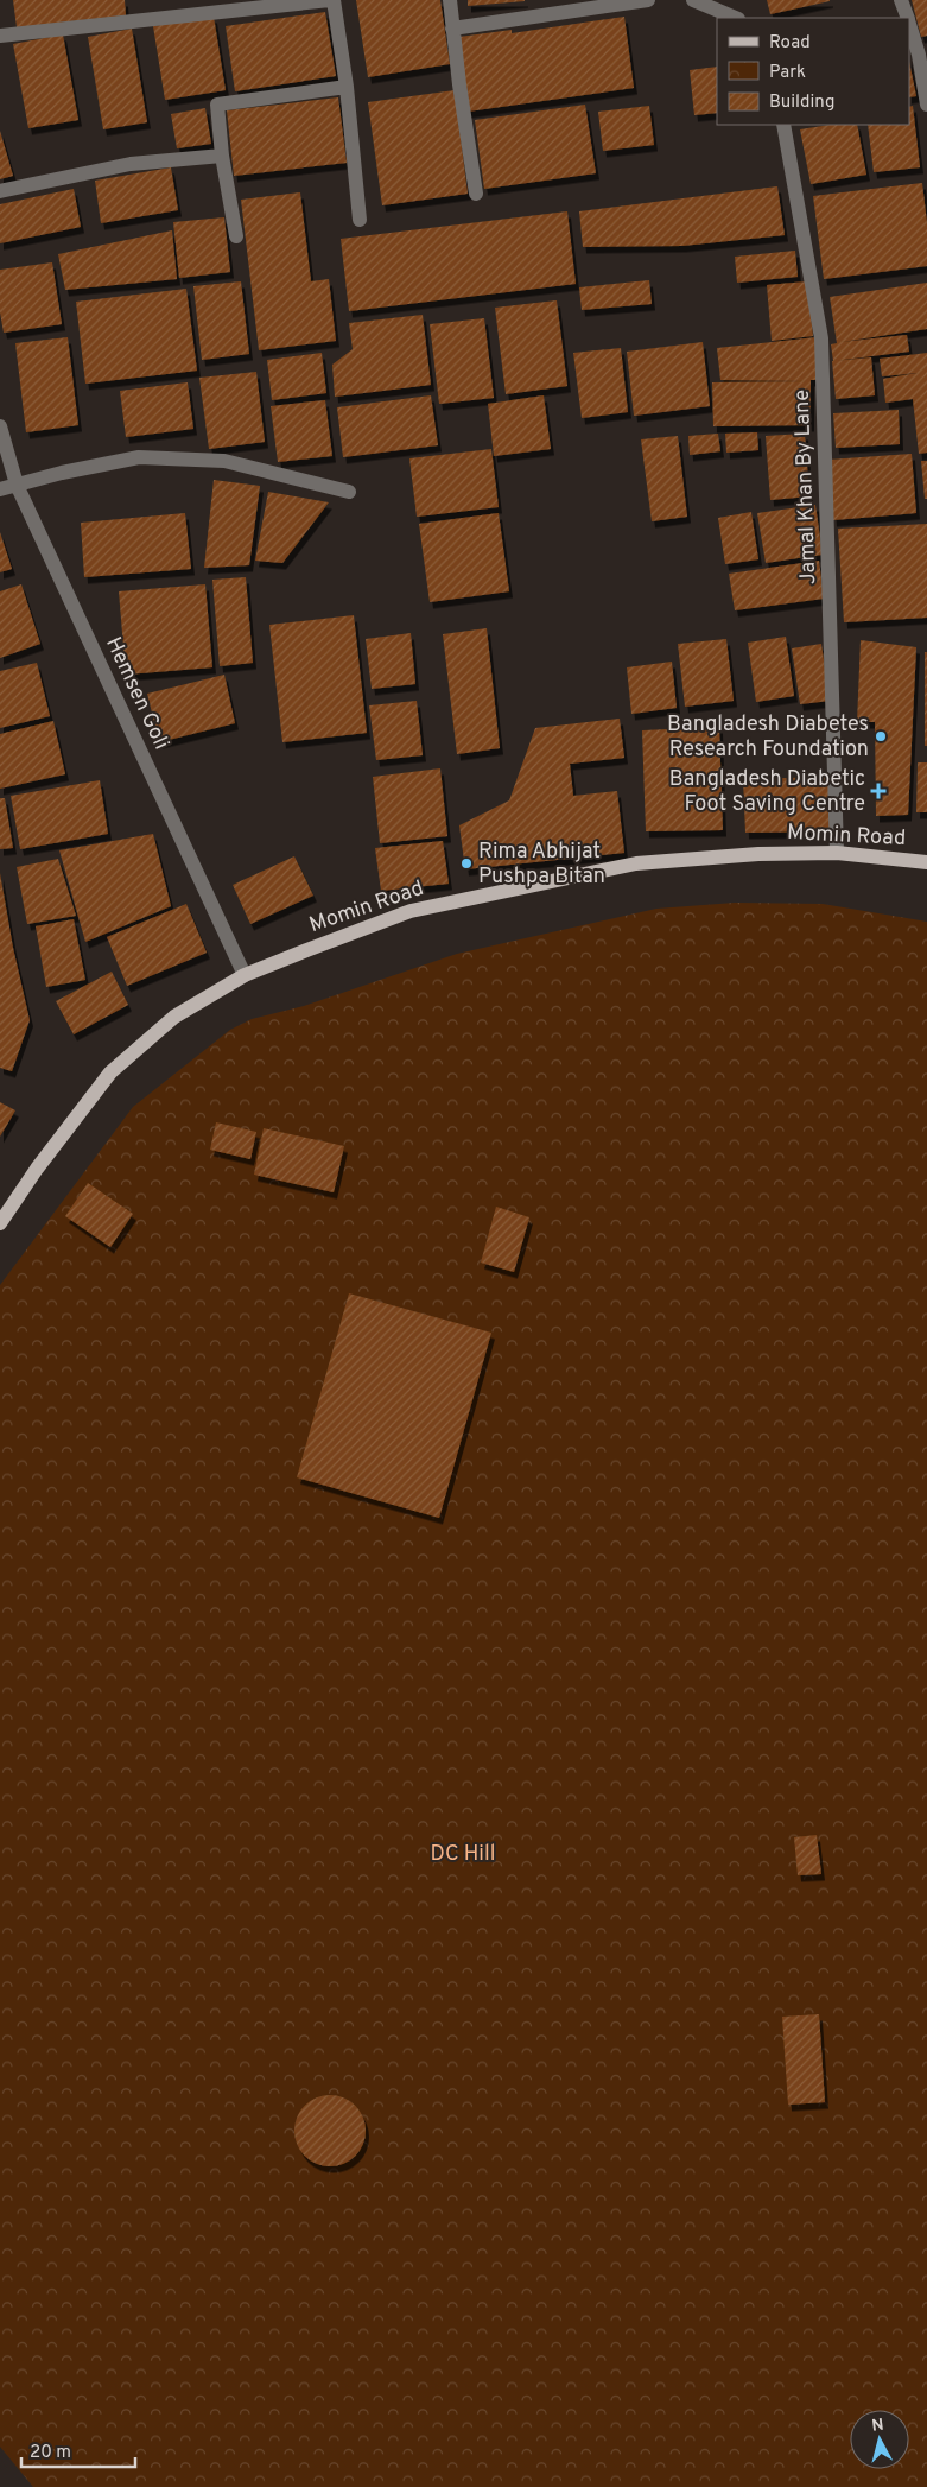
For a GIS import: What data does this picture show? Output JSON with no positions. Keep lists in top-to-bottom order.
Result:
{
  "streets": {
    "main road": ["Momin Road"],
    "street": ["Jamal Khan By Lane", "Hemsen Goli"]
  },
  "crossings": [
    ["Jamal Khan By Lane", "Momin Road"],
    ["Hemsen Goli", "Momin Road"]
  ],
  "parks": ["DC Hill"],
  "places": {
    "other": ["Bangladesh Diabetes Research Foundation", "Rima Abhijat Pushpa Bitan"],
    "health": ["Bangladesh Diabetic Foot Saving Centre"]
  },
  "legend": ["Road", "Park", "Building"],
  "scale_bar": "20 m",
  "north": "top"
}
